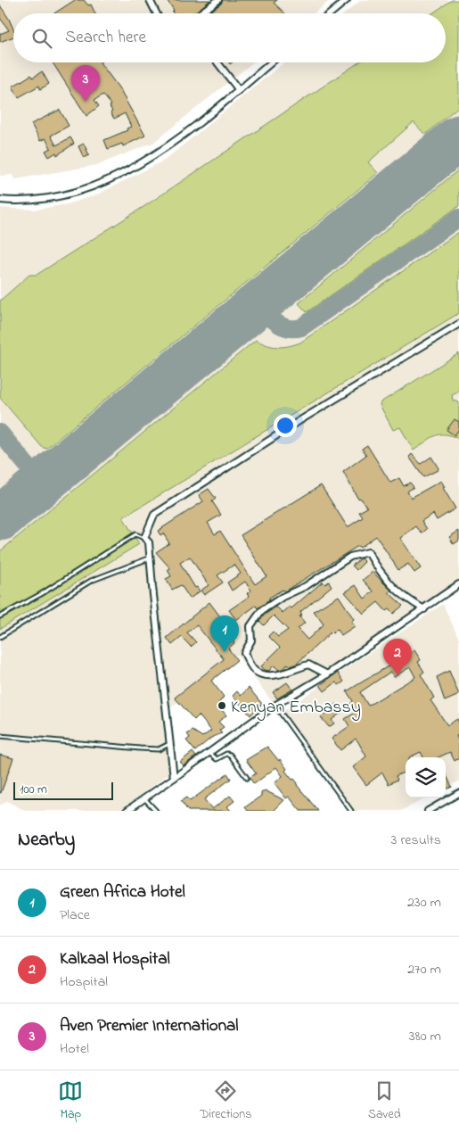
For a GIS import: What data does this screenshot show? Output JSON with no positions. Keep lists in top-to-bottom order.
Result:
{
  "places": ["Kenyan Embassy"],
  "scale_bar": "100 m",
  "page": {
    "search": "Search here",
    "pins": ["3", "1", "2"],
    "scale": "100 m",
    "heading": ["Nearby", "3 results"],
    "list": [
      {
        "mark": "1",
        "name": "Green Africa Hotel",
        "note": "Place",
        "value": "230 m"
      },
      {
        "mark": "2",
        "name": "Kalkaal Hospital",
        "note": "Hospital",
        "value": "270 m"
      },
      {
        "mark": "3",
        "name": "Aven Premier International",
        "note": "Hotel",
        "value": "380 m"
      }
    ],
    "nav": ["Map", "Directions", "Saved"]
  }
}
